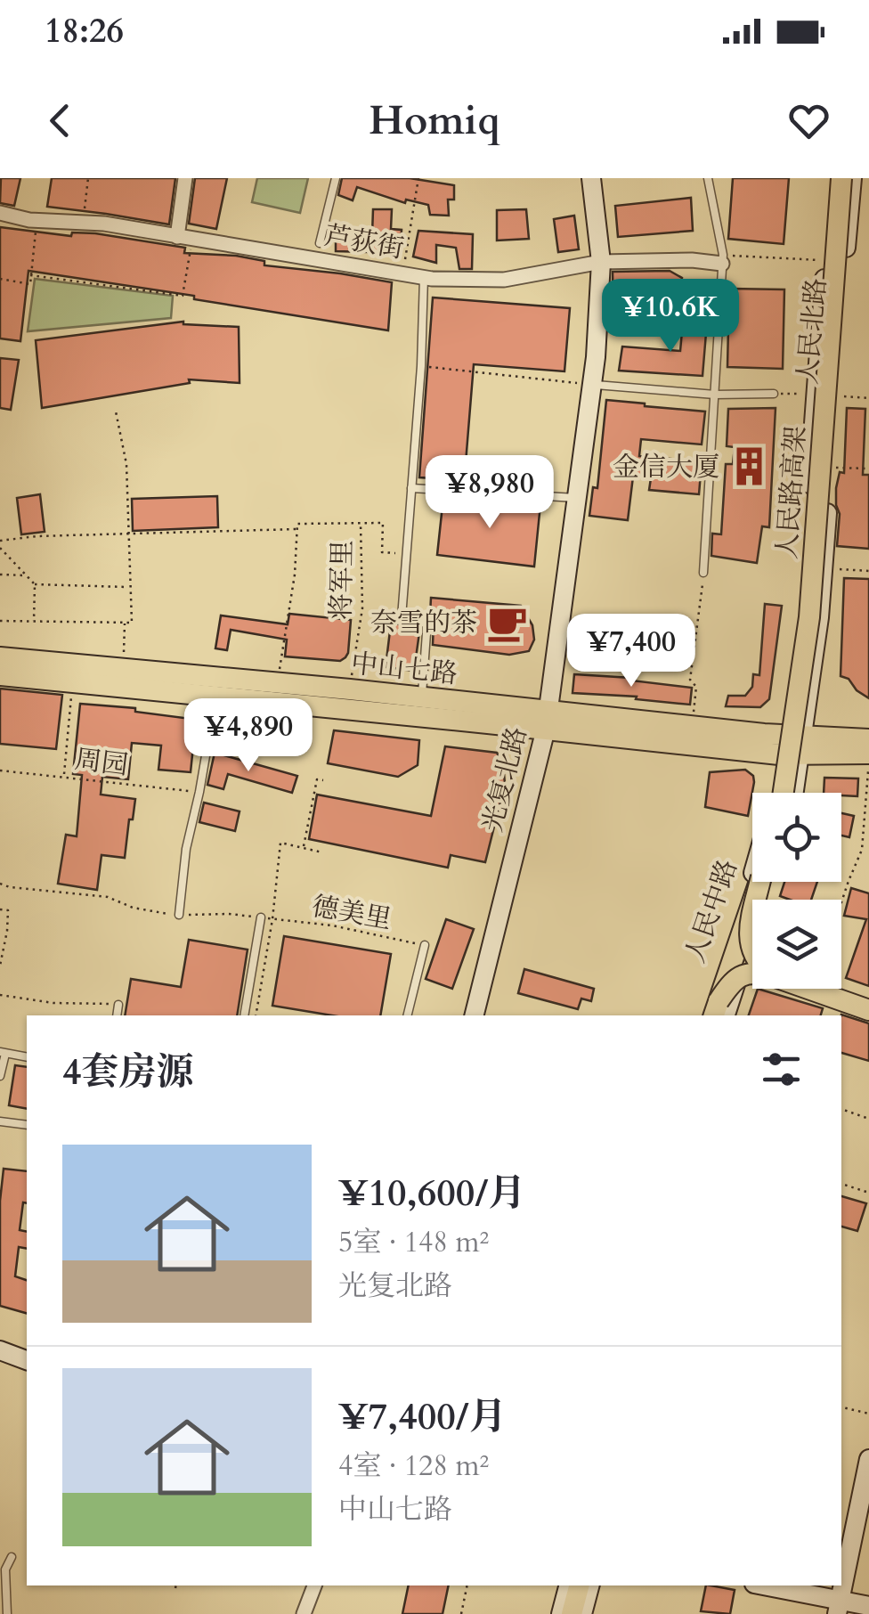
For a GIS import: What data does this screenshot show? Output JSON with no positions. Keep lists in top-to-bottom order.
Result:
{
  "streets": {
    "main road": [
      "人民北路",
      "人民路高架",
      "中山七路",
      "光复北路",
      "人民中路"
    ],
    "street": ["芦荻街"],
    "path": ["将军里", "周园", "德美里"]
  },
  "crossings": [
    ["芦荻街", "光复北路"],
    ["人民北路", "中山七路"],
    ["将军里", "中山七路"],
    ["中山七路", "光复北路"]
  ],
  "places": {
    "building": ["金信大厦"],
    "cafe": ["奈雪的茶"]
  },
  "page": {
    "status": "18:26",
    "header": "Homiq",
    "price": [
      "¥10.6K",
      "¥8,980",
      "¥7,400",
      "¥4,890"
    ],
    "heading": "4套房源",
    "list": [
      {
        "name": "¥10,600/月",
        "note": "5室 · 148 m² · 光复北路"
      },
      {
        "name": "¥7,400/月",
        "note": "4室 · 128 m² · 中山七路"
      }
    ]
  }
}
